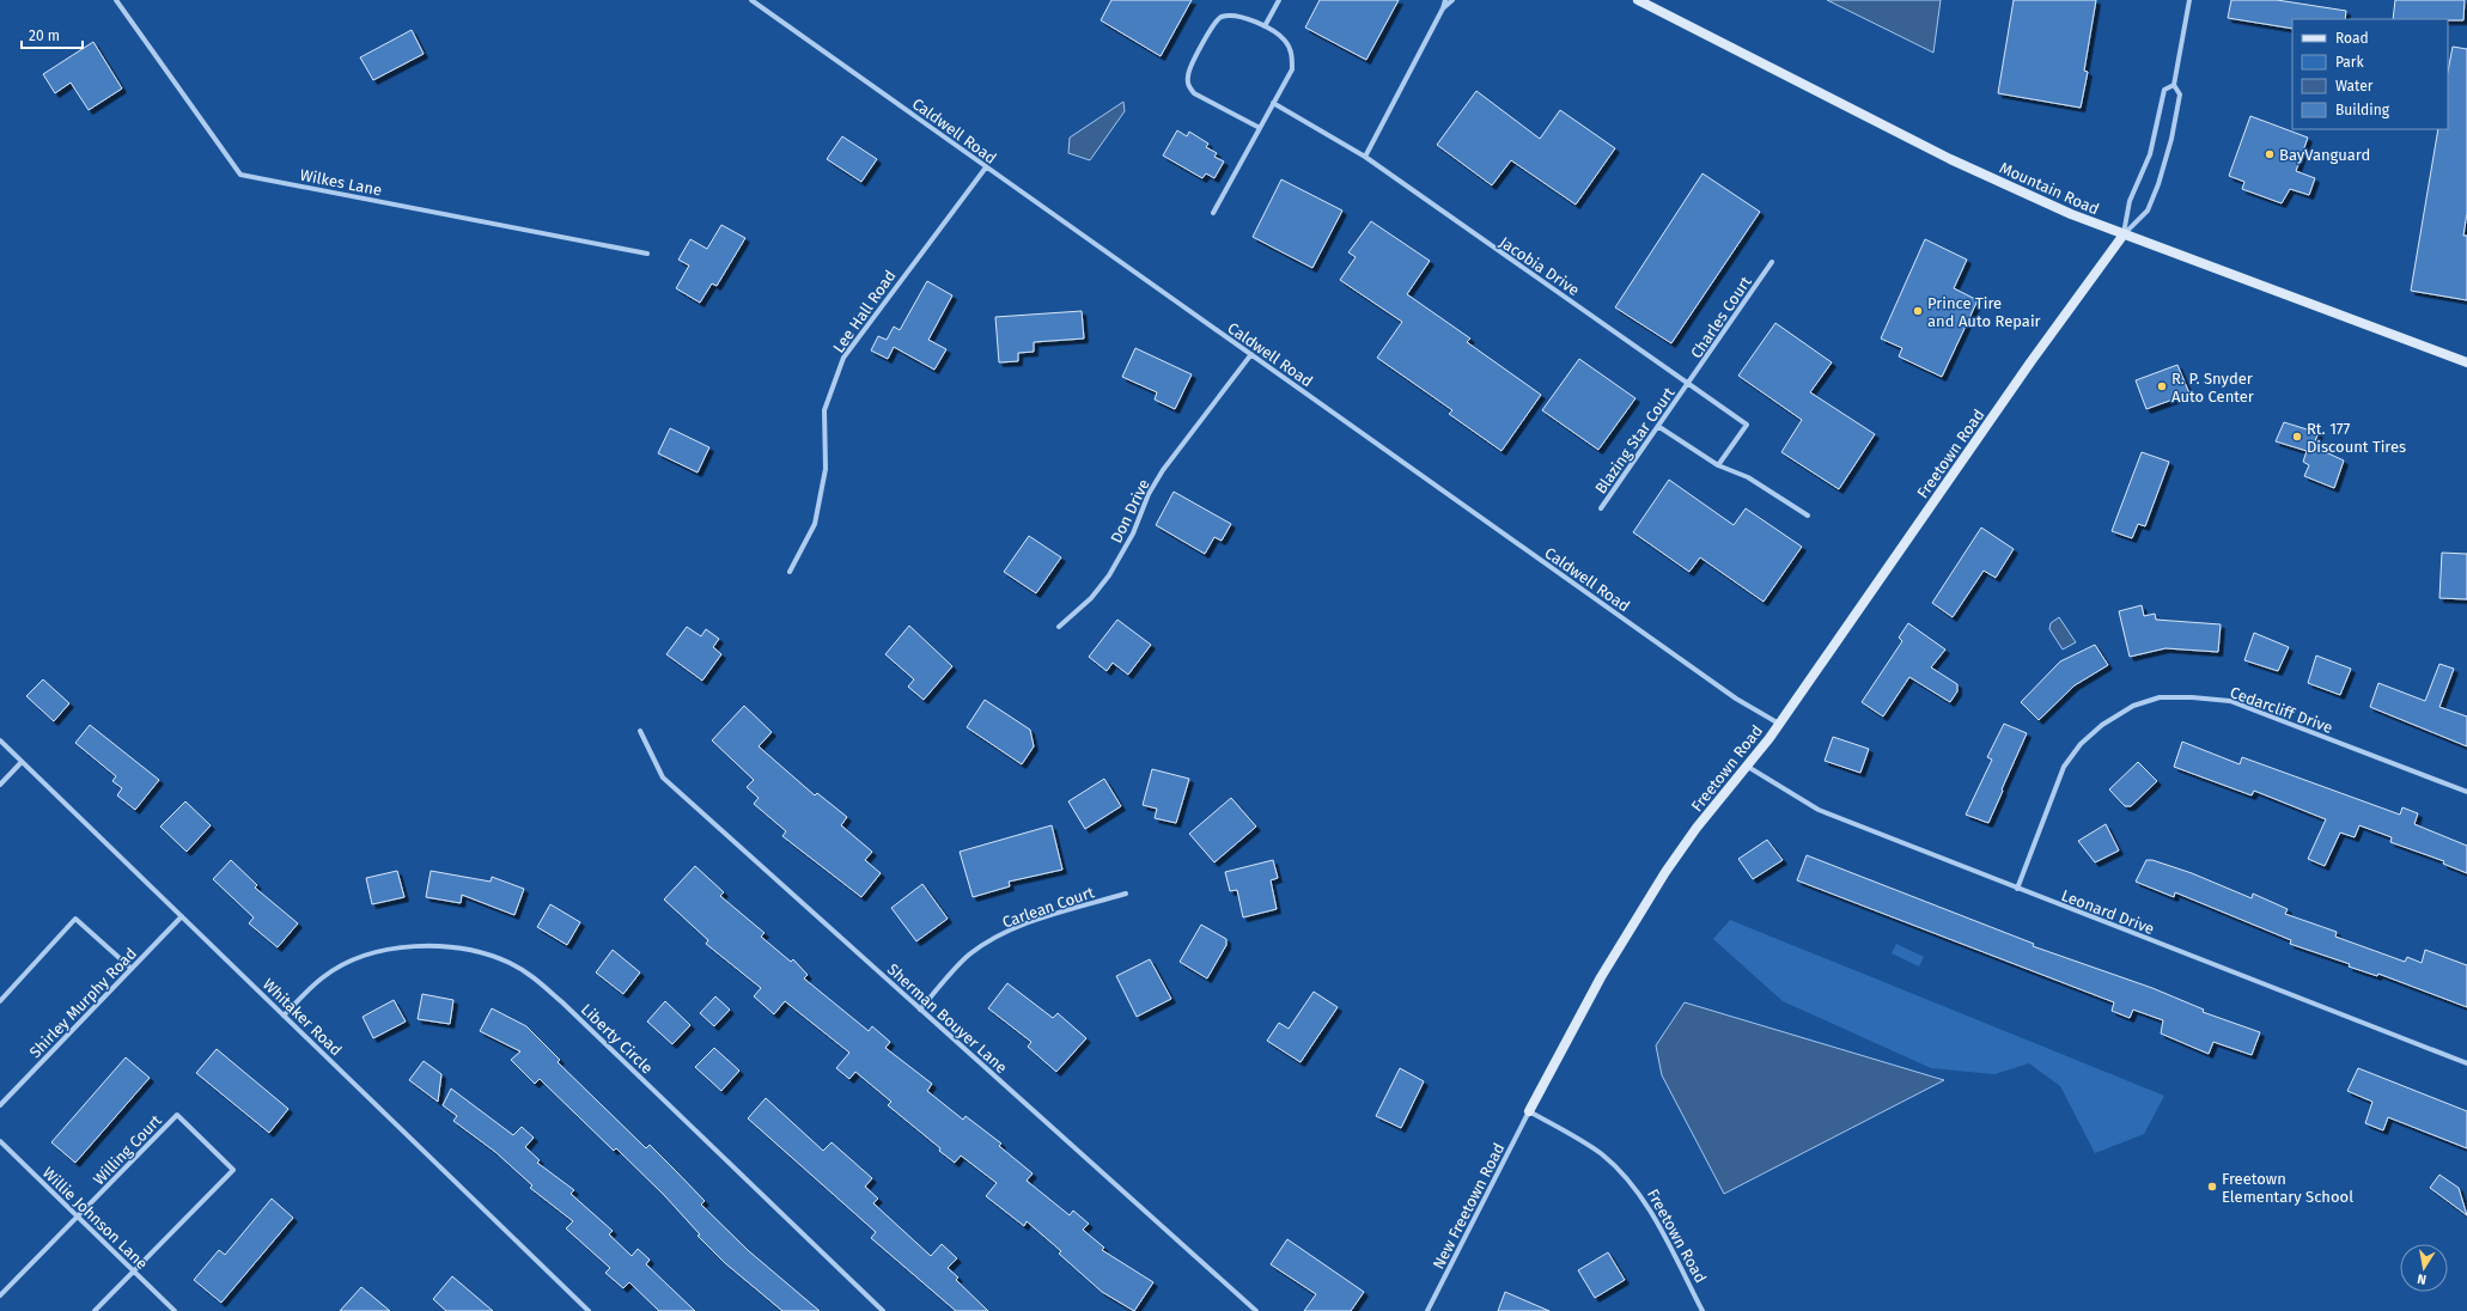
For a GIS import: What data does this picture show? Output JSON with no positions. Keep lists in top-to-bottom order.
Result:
{
  "streets": {
    "street": [
      "Caldwell Road",
      "Wilkes Lane",
      "Mountain Road",
      "Jacobia Drive",
      "Lee Hall Road",
      "Charles Court",
      "Blazing Star Court",
      "Freetown Road",
      "Don Drive",
      "Cedarcliff Drive",
      "Carlean Court",
      "Leonard Drive",
      "Shirley Murphy Road",
      "Whitaker Road",
      "Sherman Bouyer Lane",
      "Liberty Circle",
      "Willing Court",
      "New Freetown Road",
      "Willie Johnson Lane"
    ]
  },
  "crossings": [
    ["Caldwell Road", "Lee Hall Road"],
    ["Caldwell Road", "Freetown Road"],
    ["Caldwell Road", "Don Drive"],
    ["Mountain Road", "Freetown Road"],
    ["Jacobia Drive", "Charles Court"],
    ["Jacobia Drive", "Blazing Star Court"],
    ["Charles Court", "Blazing Star Court"],
    ["Freetown Road", "Leonard Drive"],
    ["Freetown Road", "New Freetown Road"],
    ["Cedarcliff Drive", "Leonard Drive"],
    ["Carlean Court", "Sherman Bouyer Lane"],
    ["Shirley Murphy Road", "Whitaker Road"],
    ["Whitaker Road", "Liberty Circle"],
    ["Willing Court", "Willie Johnson Lane"]
  ],
  "places": [
    "BayVanguard",
    "Prince Tire and Auto Repair",
    "R. P. Snyder Auto Center",
    "Rt. 177 Discount Tires",
    "Freetown Elementary School"
  ],
  "legend": [
    "Road",
    "Park",
    "Water",
    "Building"
  ],
  "scale_bar": "20 m",
  "north": "bottom"
}
